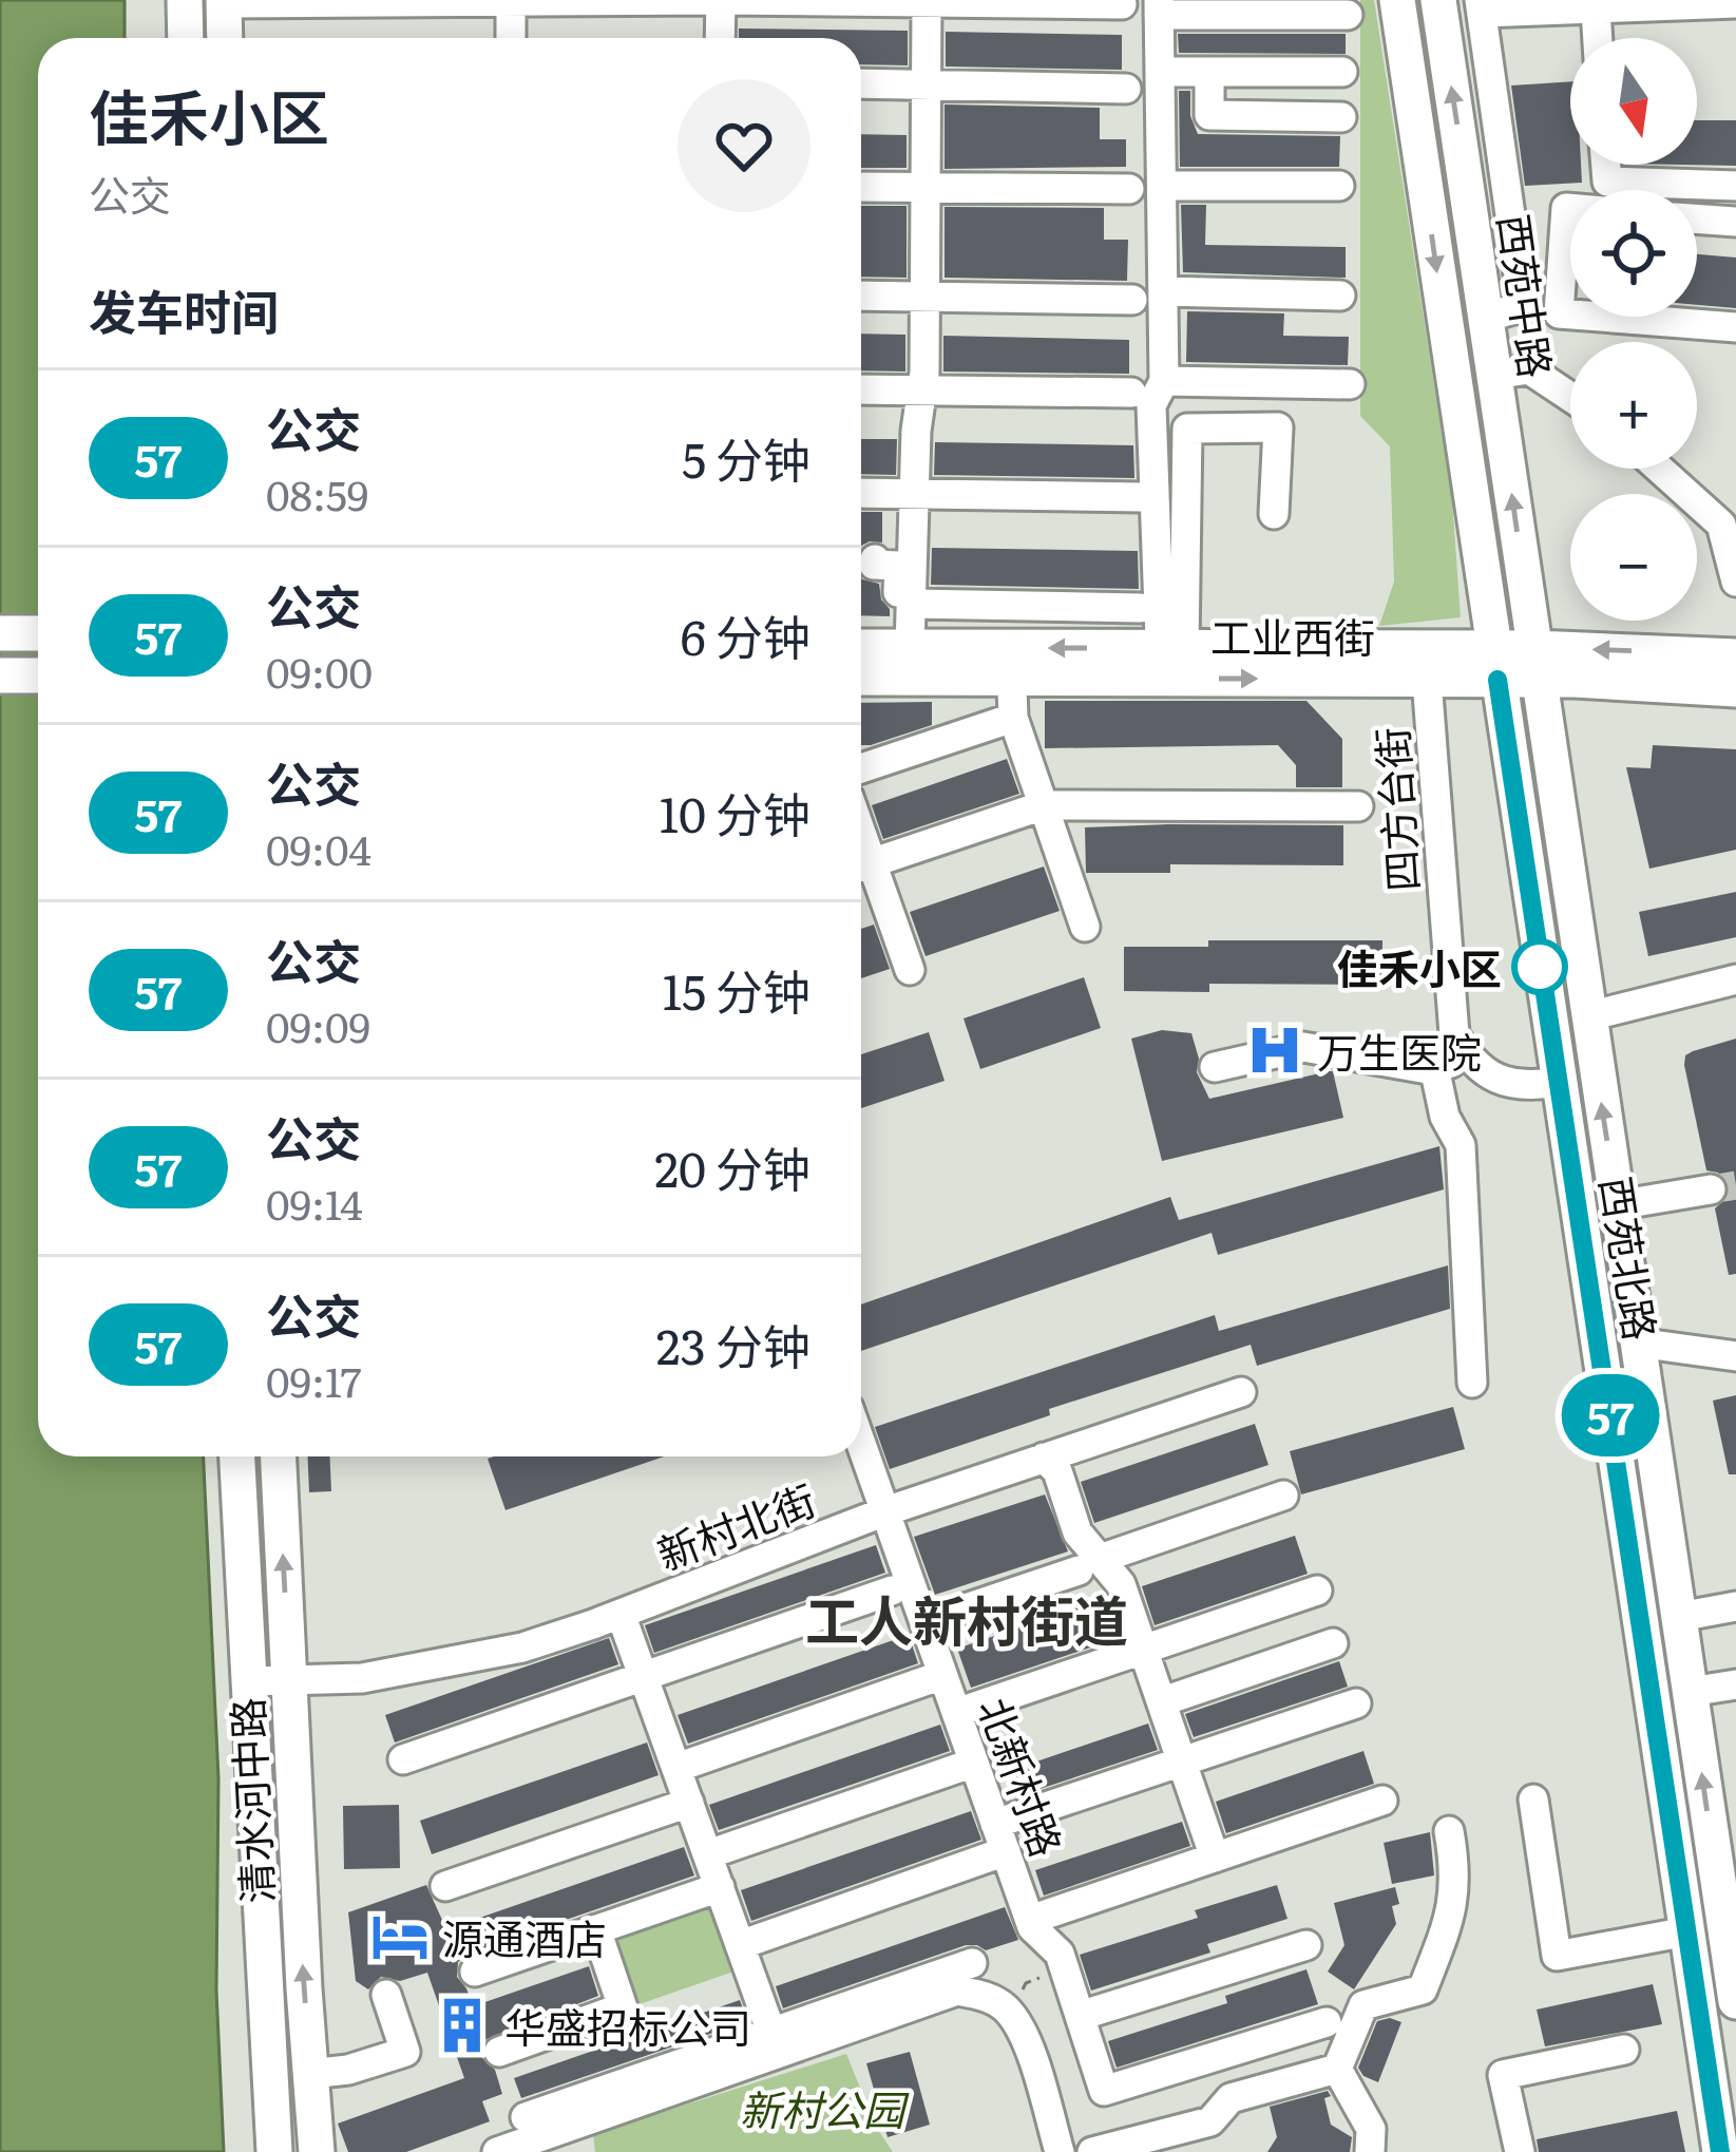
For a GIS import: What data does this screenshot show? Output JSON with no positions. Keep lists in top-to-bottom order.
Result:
{
  "streets": {
    "main road": [
      "西苑中路",
      "工业西街",
      "西苑北路",
      "清水河中路"
    ],
    "street": ["四方台街", "新村北街", "北新村路"]
  },
  "crossings": [
    ["西苑中路", "工业西街"],
    ["西苑中路", "西苑北路"],
    ["工业西街", "四方台街"],
    ["工业西街", "西苑北路"],
    ["新村北街", "北新村路"],
    ["新村北街", "清水河中路"]
  ],
  "districts": ["工人新村街道"],
  "parks": ["新村公园"],
  "places": {
    "other": ["佳禾小区"],
    "hospital": ["万生医院"],
    "hotel": ["源通酒店"],
    "building": ["华盛招标公司"]
  },
  "lines": ["bus line 57"],
  "north": "bottom",
  "page": {
    "on_map": "57",
    "map_buttons": ["+", "−"],
    "heading": [
      ["佳禾小区", "公交"],
      "发车时间"
    ],
    "list": [
      {
        "mark": "57",
        "name": "公交",
        "note": "08:59",
        "value": "5 分钟"
      },
      {
        "mark": "57",
        "name": "公交",
        "note": "09:00",
        "value": "6 分钟"
      },
      {
        "mark": "57",
        "name": "公交",
        "note": "09:04",
        "value": "10 分钟"
      },
      {
        "mark": "57",
        "name": "公交",
        "note": "09:09",
        "value": "15 分钟"
      },
      {
        "mark": "57",
        "name": "公交",
        "note": "09:14",
        "value": "20 分钟"
      },
      {
        "mark": "57",
        "name": "公交",
        "note": "09:17",
        "value": "23 分钟"
      }
    ]
  }
}
